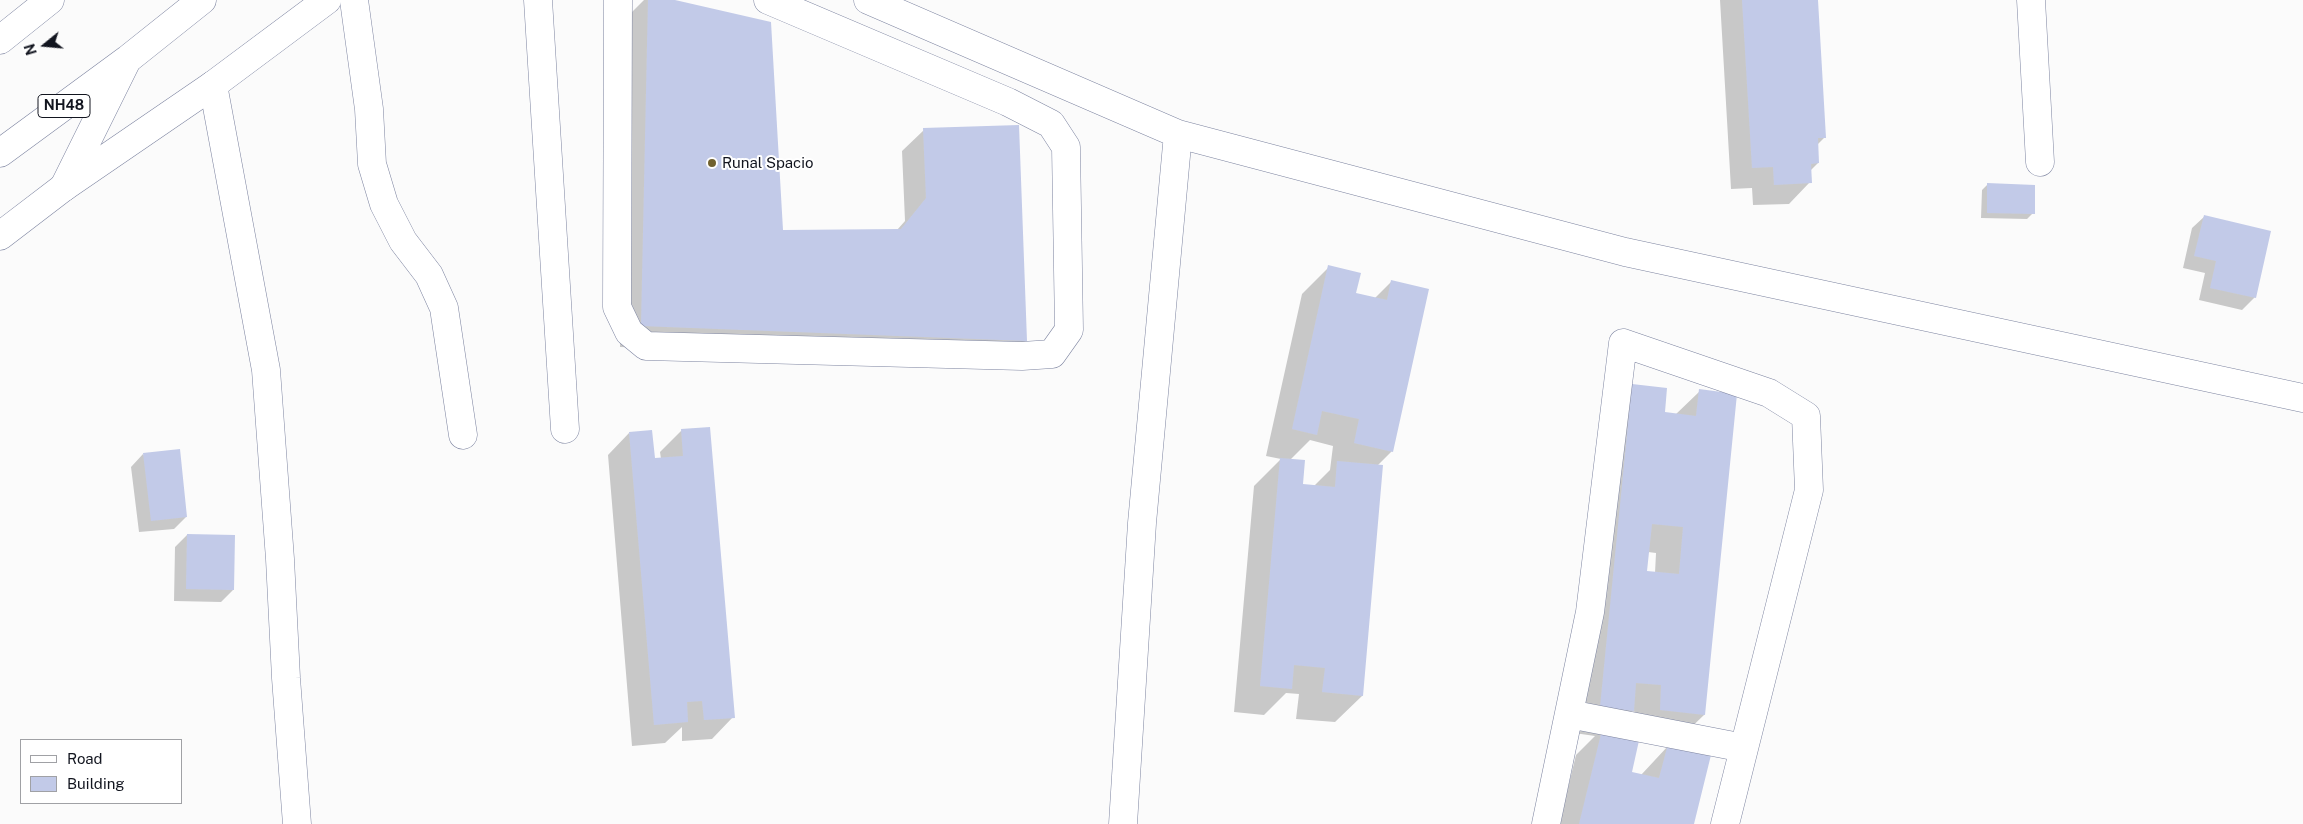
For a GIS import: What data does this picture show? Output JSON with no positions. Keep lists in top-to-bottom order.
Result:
{
  "streets": {
    "main road": ["NH48"]
  },
  "places": ["Runal Spacio"],
  "legend": ["Road", "Building"],
  "north": "left"
}
